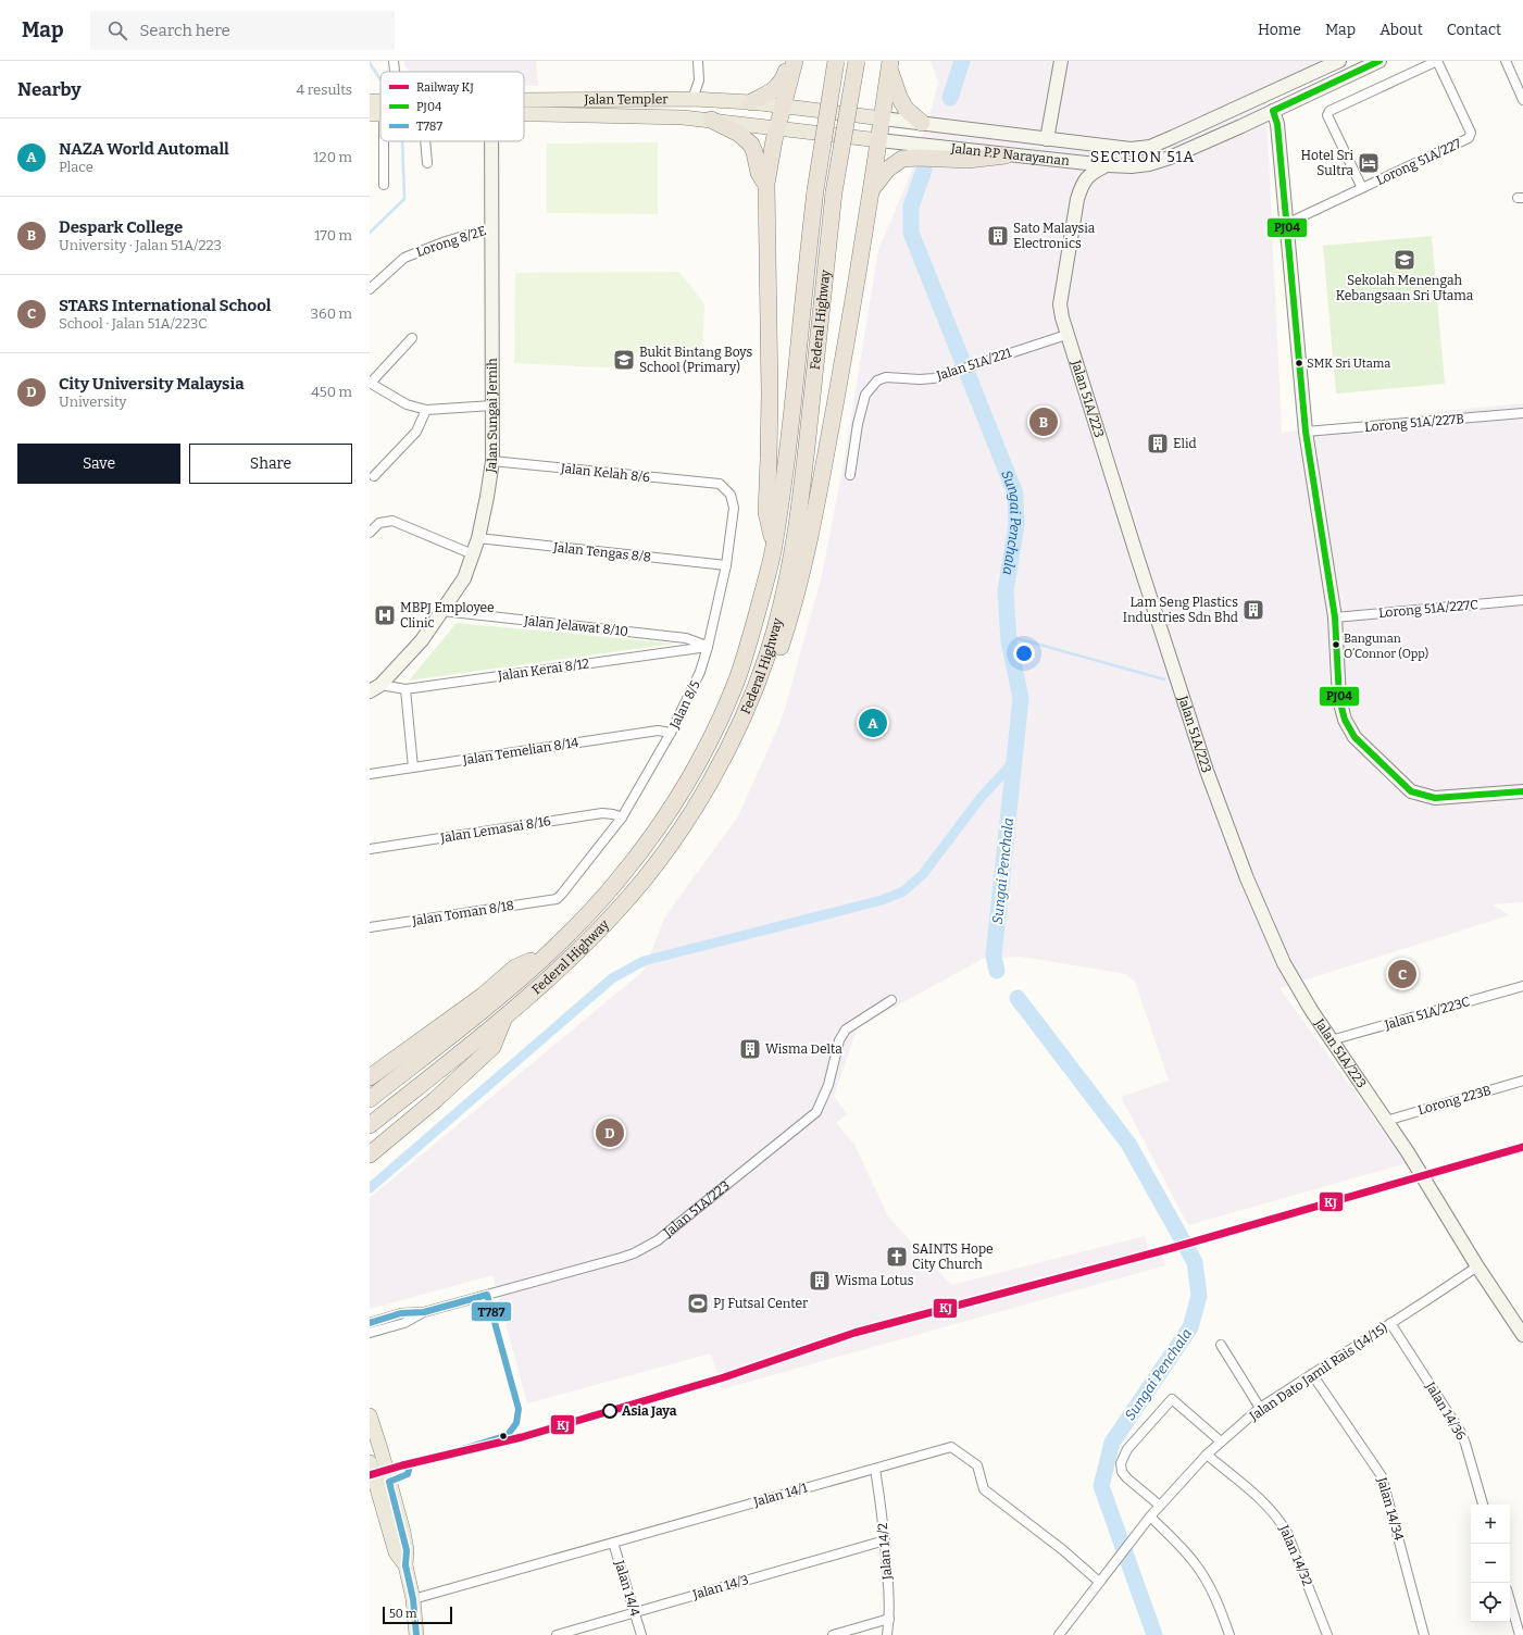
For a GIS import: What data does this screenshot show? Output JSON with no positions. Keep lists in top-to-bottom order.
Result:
{
  "streets": {
    "highway": ["Federal Highway"],
    "main road": ["Jalan Templer"],
    "street": [
      "Jalan P.P Narayanan",
      "Lorong 51A/227",
      "Lorong 8/2E",
      "Jalan 51A/221",
      "Jalan 51A/223",
      "Jalan Sungai Jernih",
      "Lorong 51A/227B",
      "Jalan Kelah 8/6",
      "Jalan Tengas 8/8",
      "Lorong 51A/227C",
      "Jalan Jelawat 8/10",
      "Jalan Kerai 8/12",
      "Jalan 8/5",
      "Jalan Temelian 8/14",
      "Jalan Lemasai 8/16",
      "Jalan Toman 8/18",
      "Jalan 51A/223C",
      "Lorong 223B",
      "Jalan Dato Jamil Rais (14/15)",
      "Jalan 14/36",
      "Jalan 14/1",
      "Jalan 14/34",
      "Jalan 14/2",
      "Jalan 14/32",
      "Jalan 14/3",
      "Jalan 14/4"
    ]
  },
  "crossings": [
    ["Jalan Templer", "Jalan P.P Narayanan"],
    ["Jalan P.P Narayanan", "Jalan 51A/223"],
    ["Lorong 8/2E", "Jalan Sungai Jernih"],
    ["Jalan 51A/221", "Jalan 51A/223"],
    ["Jalan 51A/223", "Jalan 51A/223C"],
    ["Jalan 51A/223", "Lorong 223B"],
    ["Jalan 51A/223", "Jalan Dato Jamil Rais (14/15)"],
    ["Jalan Sungai Jernih", "Jalan Kelah 8/6"],
    ["Jalan Sungai Jernih", "Jalan Tengas 8/8"],
    ["Jalan Sungai Jernih", "Jalan Jelawat 8/10"],
    ["Jalan Sungai Jernih", "Jalan Kerai 8/12"],
    ["Jalan Kelah 8/6", "Jalan 8/5"],
    ["Jalan Tengas 8/8", "Jalan 8/5"],
    ["Jalan Jelawat 8/10", "Jalan Kerai 8/12"],
    ["Jalan Jelawat 8/10", "Jalan 8/5"],
    ["Jalan Kerai 8/12", "Jalan 8/5"],
    ["Jalan 8/5", "Jalan Temelian 8/14"],
    ["Jalan 8/5", "Jalan Lemasai 8/16"],
    ["Jalan 8/5", "Jalan Toman 8/18"],
    ["Jalan Dato Jamil Rais (14/15)", "Jalan 14/36"],
    ["Jalan Dato Jamil Rais (14/15)", "Jalan 14/1"],
    ["Jalan Dato Jamil Rais (14/15)", "Jalan 14/34"],
    ["Jalan Dato Jamil Rais (14/15)", "Jalan 14/32"],
    ["Jalan 14/1", "Jalan 14/2"],
    ["Jalan 14/1", "Jalan 14/4"],
    ["Jalan 14/2", "Jalan 14/3"],
    ["Jalan 14/3", "Jalan 14/4"]
  ],
  "districts": ["SECTION 51A"],
  "water": ["Sungai Penchala"],
  "places": {
    "hotel": ["Hotel Sri Sultra"],
    "building": [
      "Sato Malaysia Electronics",
      "Elid",
      "Lam Seng Plastics Industries Sdn Bhd",
      "Wisma Delta",
      "Wisma Lotus"
    ],
    "school or university": ["Sekolah Menengah Kebangsaan Sri Utama", "Bukit Bintang Boys School (Primary)"],
    "other": ["SMK Sri Utama", "Bangunan O’Connor (Opp)", "Asia Jaya"],
    "hospital": ["MBPJ Employee Clinic"],
    "church": ["SAINTS Hope City Church"],
    "sports": ["PJ Futsal Center"]
  },
  "lines": ["transit line PJ04", "rail line KJ", "transit line T787"],
  "legend": ["Railway KJ", "PJ04", "T787"],
  "scale_bar": "50 m",
  "page": {
    "header": "Map",
    "search": "Search here",
    "nav": [
      "Home",
      "Map",
      "About",
      "Contact"
    ],
    "heading": ["Nearby", "4 results"],
    "list": [
      {
        "mark": "A",
        "name": "NAZA World Automall",
        "note": "Place",
        "value": "120 m"
      },
      {
        "mark": "B",
        "name": "Despark College",
        "note": "University · Jalan 51A/223",
        "value": "170 m"
      },
      {
        "mark": "C",
        "name": "STARS International School",
        "note": "School · Jalan 51A/223C",
        "value": "360 m"
      },
      {
        "mark": "D",
        "name": "City University Malaysia",
        "note": "University",
        "value": "450 m"
      }
    ],
    "pins": [
      "B",
      "A",
      "C",
      "D"
    ],
    "buttons": ["Save", "Share"],
    "map_buttons": ["+", "−"],
    "scale": "50 m"
  }
}
